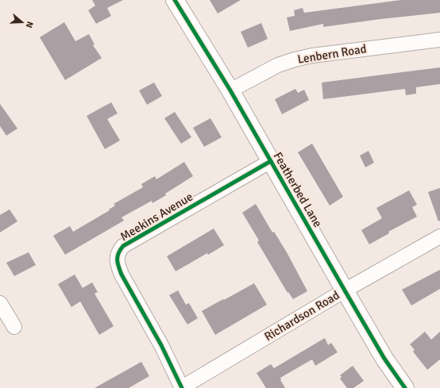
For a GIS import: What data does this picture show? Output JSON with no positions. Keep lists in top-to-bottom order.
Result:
{
  "streets": {
    "street": [
      "Lenbern Road",
      "Featherbed Lane",
      "Meekins Avenue",
      "Richardson Road"
    ]
  },
  "crossings": [
    ["Lenbern Road", "Featherbed Lane"],
    ["Featherbed Lane", "Meekins Avenue"],
    ["Featherbed Lane", "Richardson Road"],
    ["Meekins Avenue", "Richardson Road"]
  ],
  "north": "right"
}
